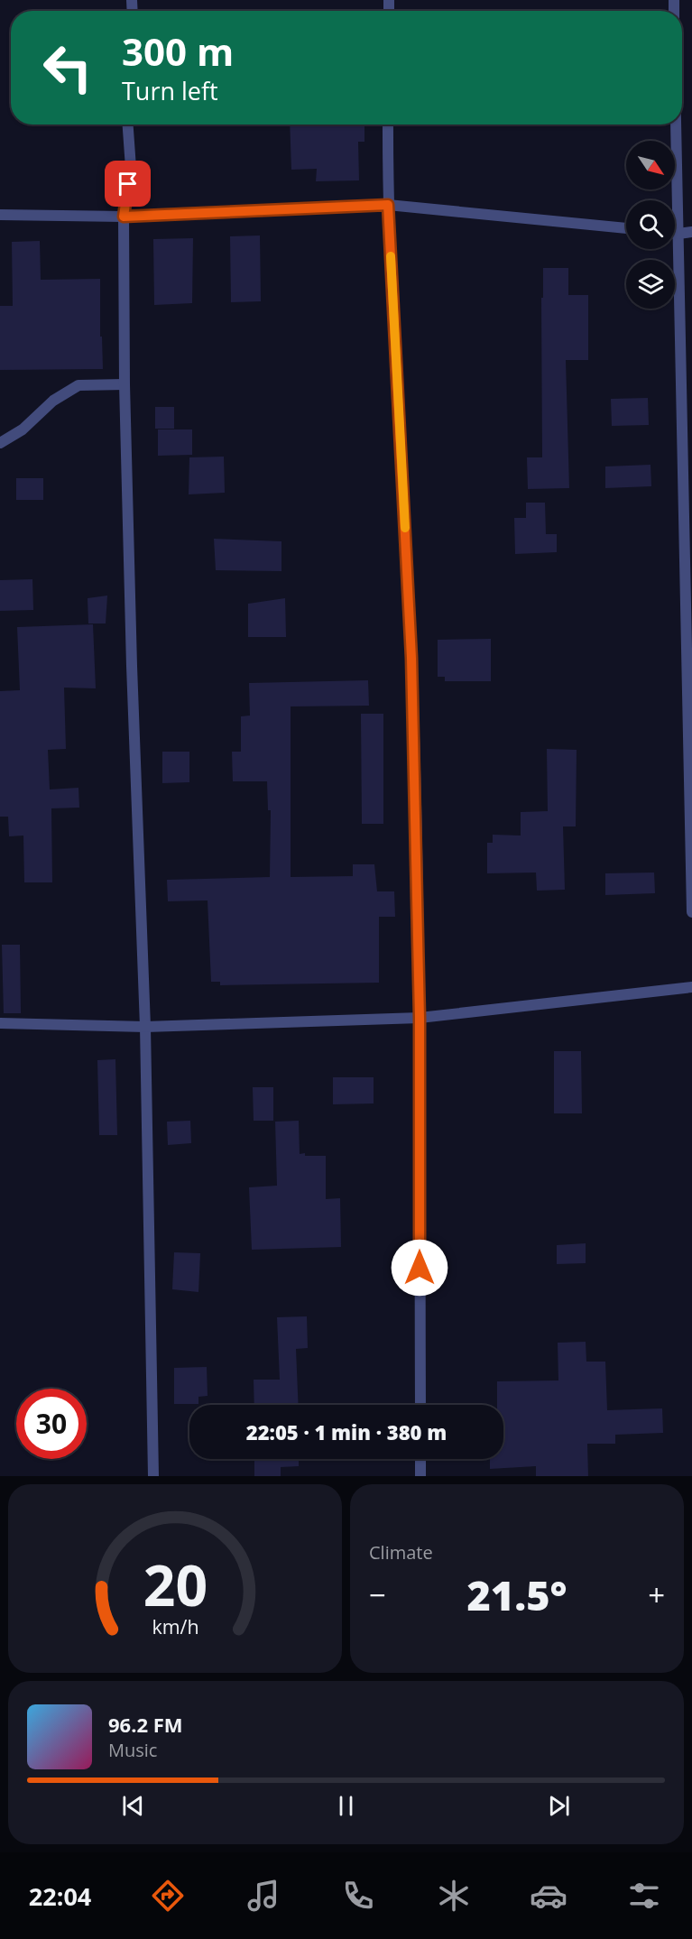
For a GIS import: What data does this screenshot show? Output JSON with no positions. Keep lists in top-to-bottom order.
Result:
{
  "north": "bottom right",
  "page": {
    "turn": ["300 m", "Turn left"],
    "limit": "30",
    "trip": "22:05 · 1 min · 380 m",
    "tile": "Climate",
    "heat": ["−", "21.5°", "+"],
    "song": ["96.2 FM", "Music"],
    "tabs": "22:04",
    "gauge": ["20", "km/h"]
  }
}
